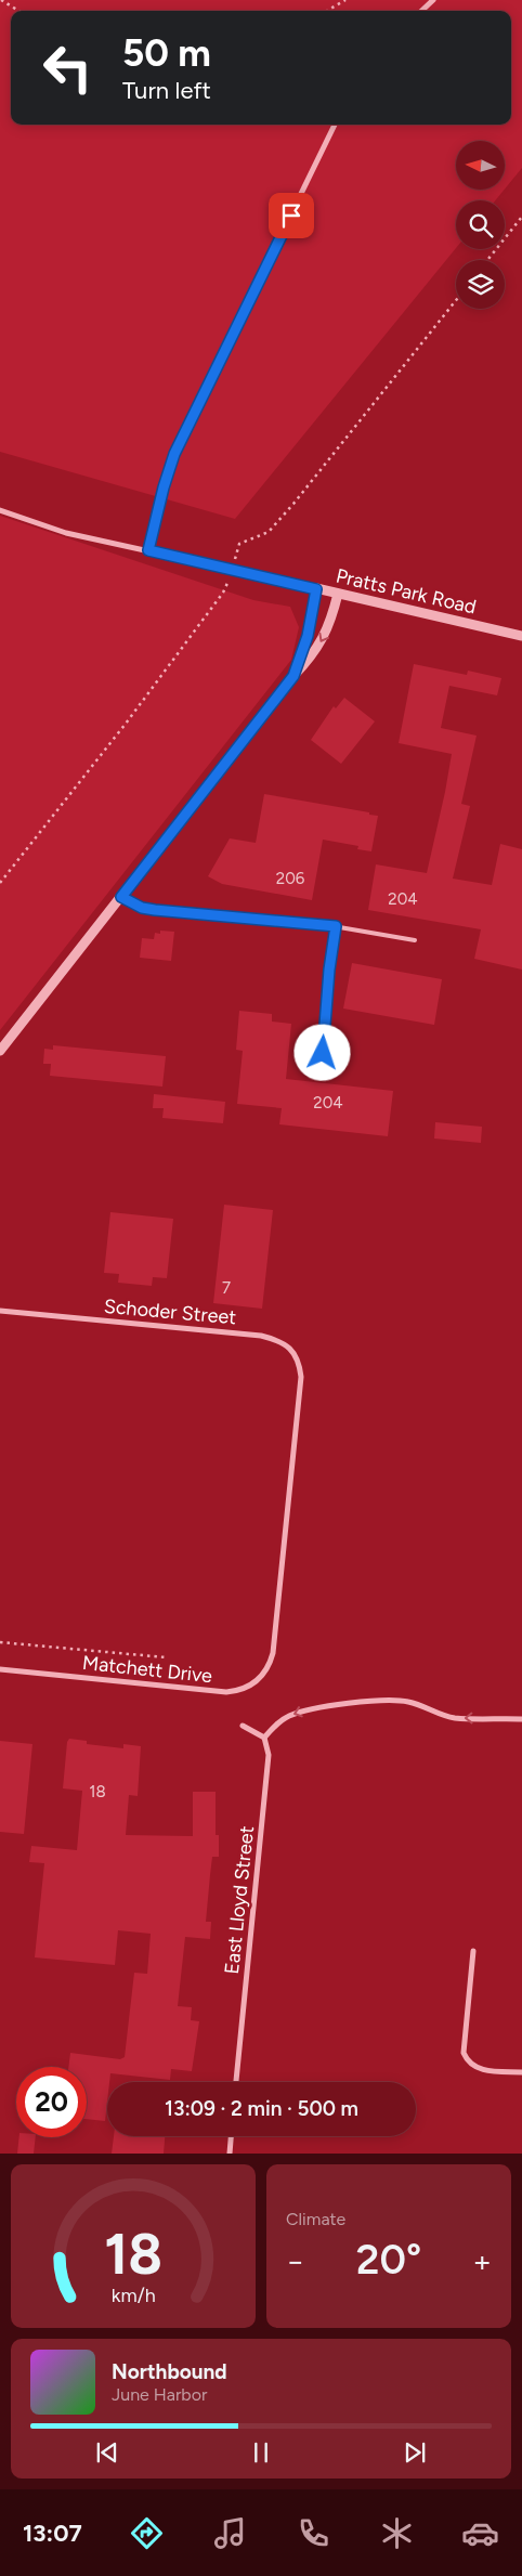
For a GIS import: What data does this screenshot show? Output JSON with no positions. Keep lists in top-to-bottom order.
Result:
{
  "streets": {
    "street": [
      "Pratts Park Road",
      "Schoder Street",
      "Matchett Drive",
      "East Lloyd Street"
    ]
  },
  "crossings": [
    ["Schoder Street", "Matchett Drive"]
  ],
  "house_numbers": [
    "206",
    "204",
    "204",
    "7",
    "18"
  ],
  "north": "left",
  "page": {
    "turn": ["50 m", "Turn left"],
    "limit": "20",
    "trip": "13:09 · 2 min · 500 m",
    "tile": "Climate",
    "heat": ["−", "20°", "+"],
    "song": ["Northbound", "June Harbor"],
    "tabs": "13:07",
    "gauge": ["18", "km/h"]
  }
}
